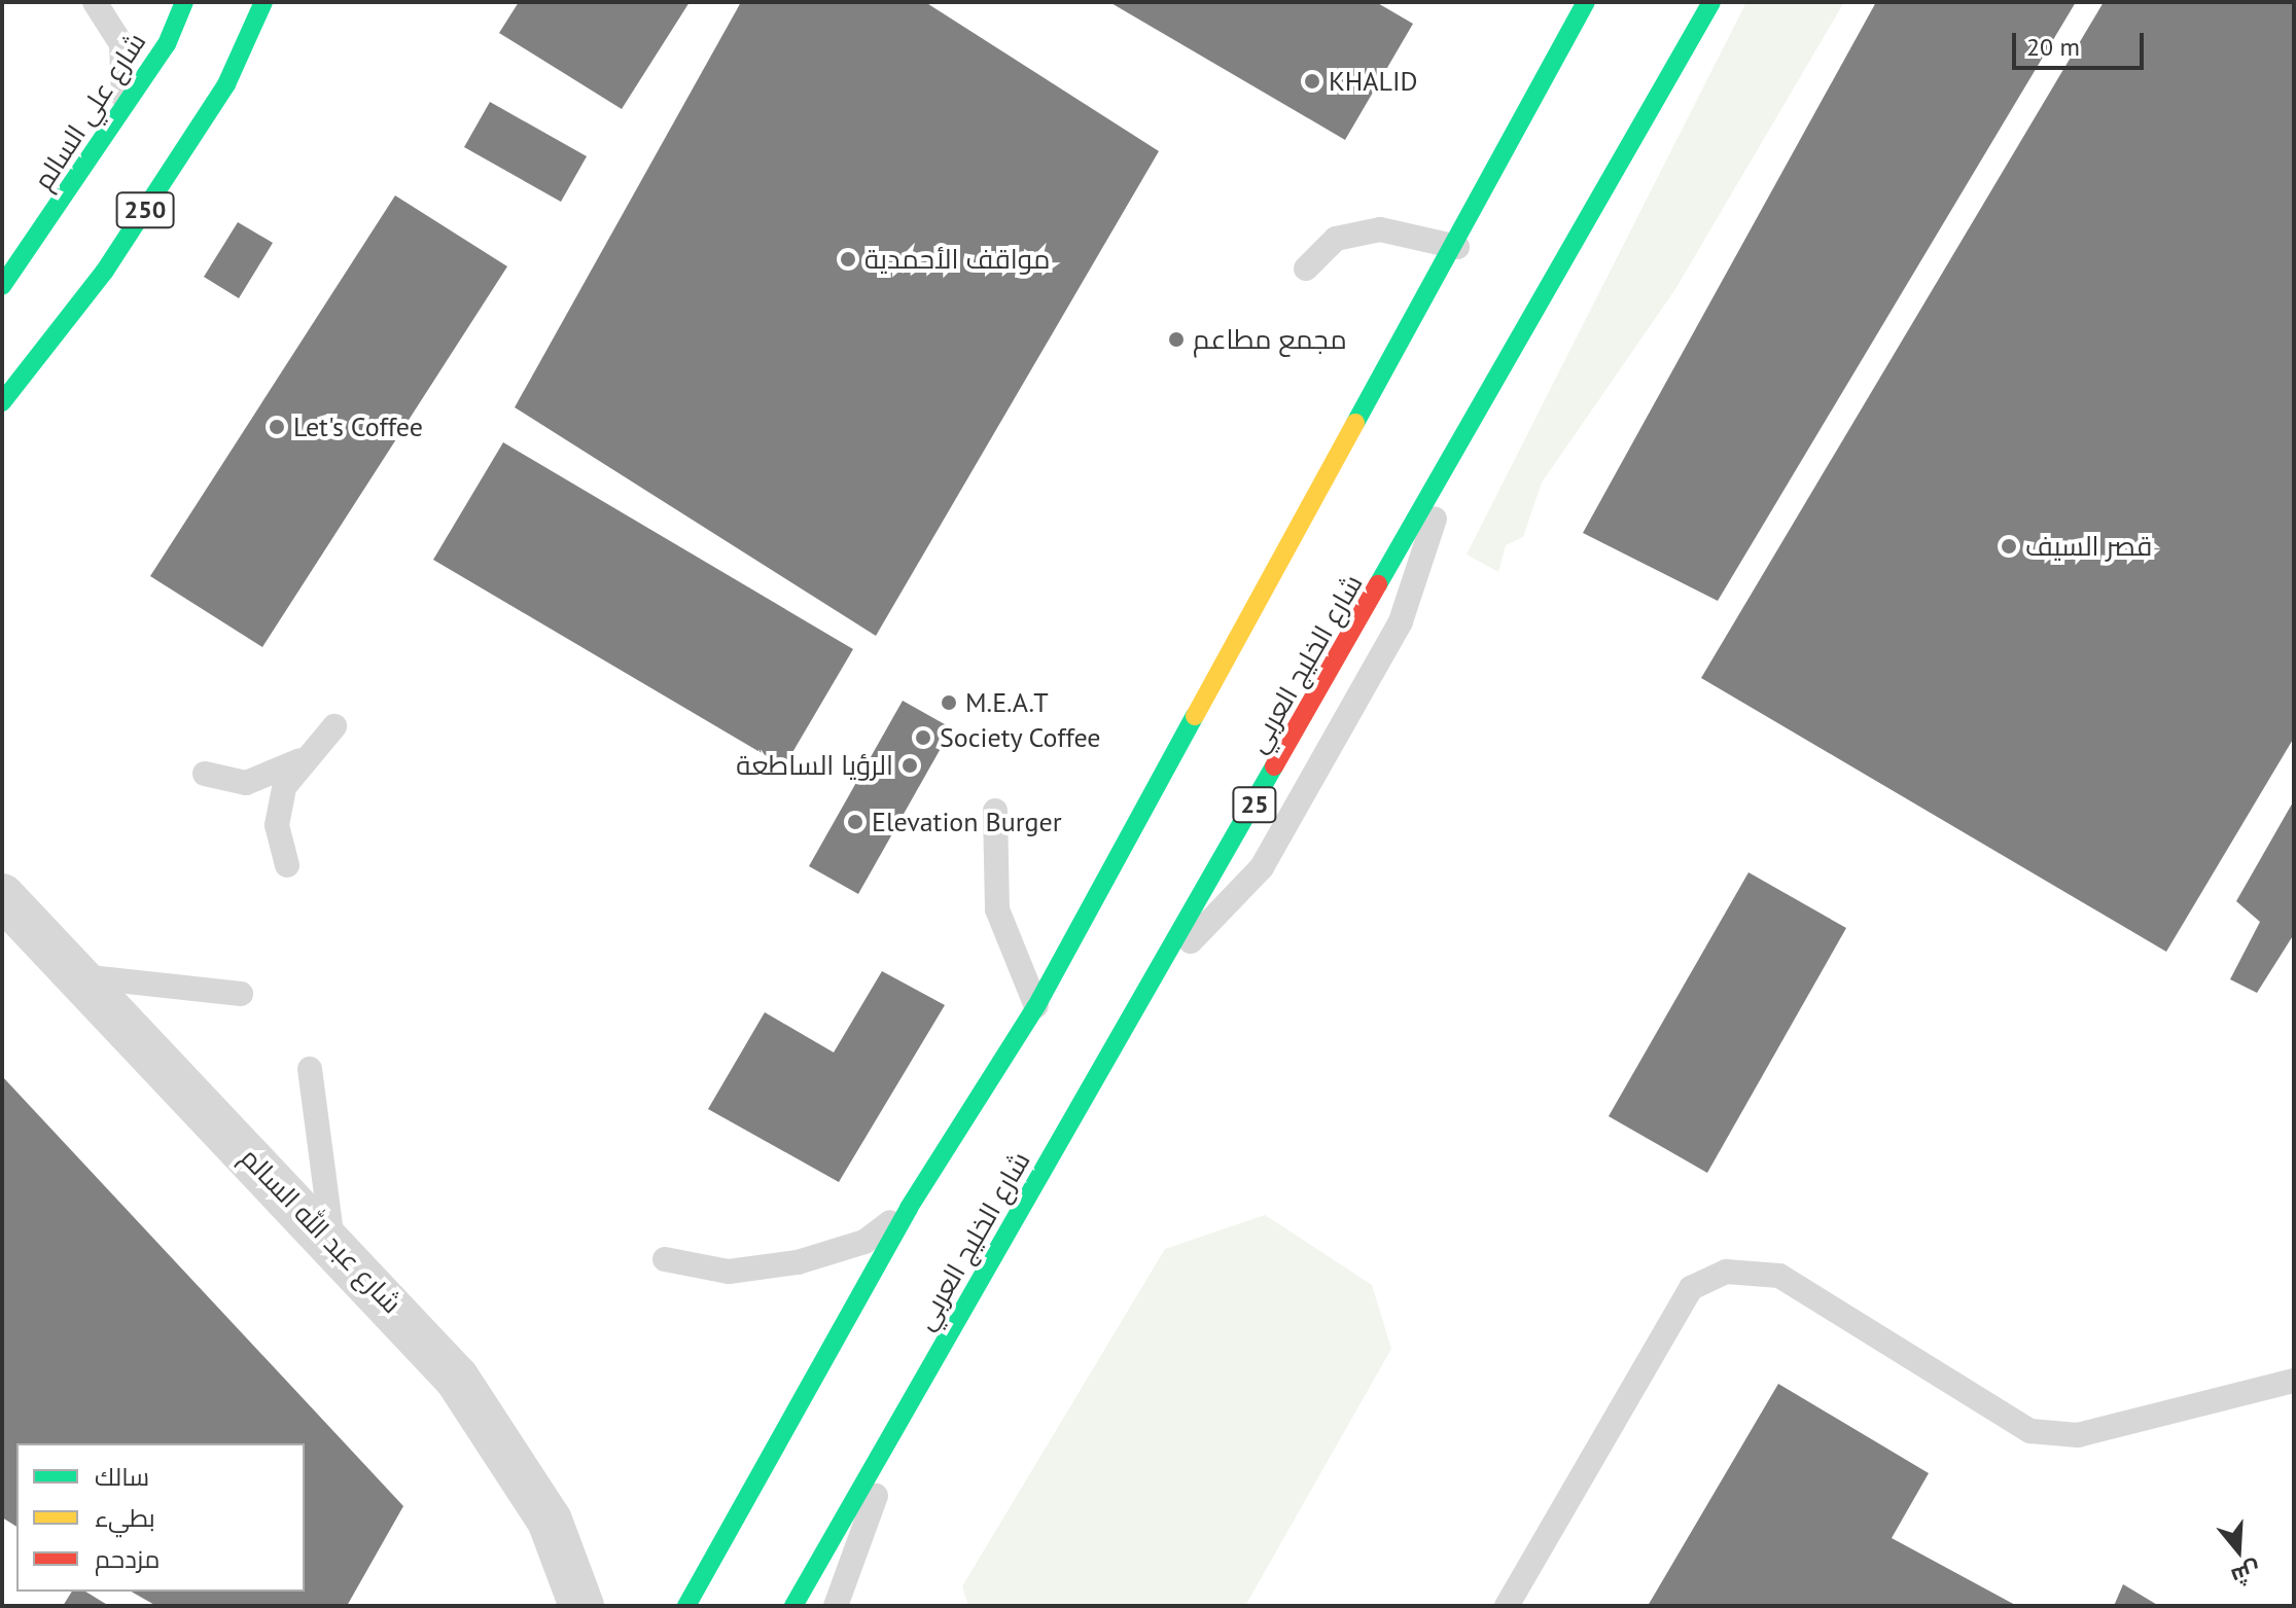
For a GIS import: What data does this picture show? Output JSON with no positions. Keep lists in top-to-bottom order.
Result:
{
  "streets": {
    "main road": [
      "شارع علي السالم",
      "250",
      "شارع الخليج العربي",
      "25"
    ],
    "street": ["شارع عبد الله السالم"]
  },
  "places": [
    "KHALID",
    "مواقف الأحمدية",
    "مجمع مطاعم",
    "Let's Coffee",
    "قصر السيف",
    "M.E.A.T",
    "Society Coffee",
    "الرؤيا الساطعة",
    "Elevation Burger"
  ],
  "legend": ["سالك", "بطيء", "مزدحم"],
  "scale_bar": "20 m",
  "north": "bottom"
}
